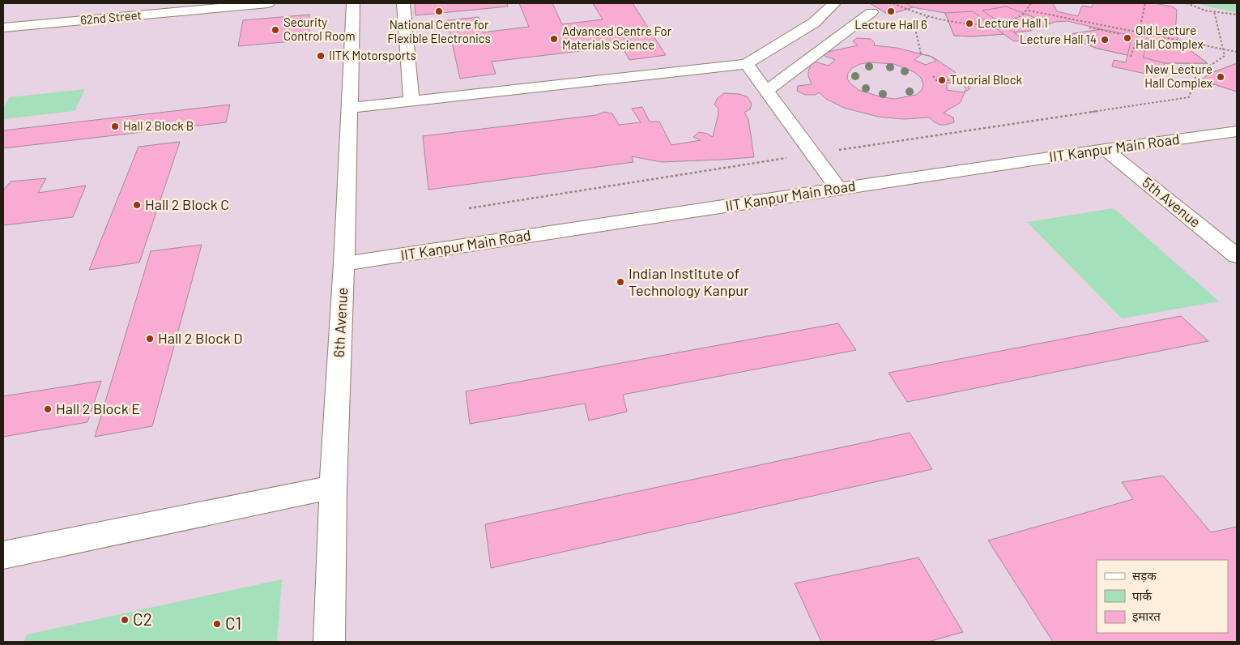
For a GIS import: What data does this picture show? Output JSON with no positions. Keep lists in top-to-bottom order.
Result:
{
  "streets": {
    "street": [
      "62nd Street",
      "IIT Kanpur Main Road",
      "5th Avenue",
      "6th Avenue"
    ]
  },
  "crossings": [
    ["IIT Kanpur Main Road", "5th Avenue"],
    ["IIT Kanpur Main Road", "6th Avenue"]
  ],
  "places": [
    "National Centre for Flexible Electronics",
    "Lecture Hall 6",
    "Lecture Hall 1",
    "Security Control Room",
    "Old Lecture Hall Complex",
    "Advanced Centre For Materials Science",
    "Lecture Hall 14",
    "IITK Motorsports",
    "New Lecture Hall Complex",
    "Tutorial Block",
    "Hall 2 Block B",
    "Hall 2 Block C",
    "Indian Institute of Technology Kanpur",
    "Hall 2 Block D",
    "Hall 2 Block E",
    "C2",
    "C1"
  ],
  "legend": ["सड़क", "पार्क", "इमारत"]
}
